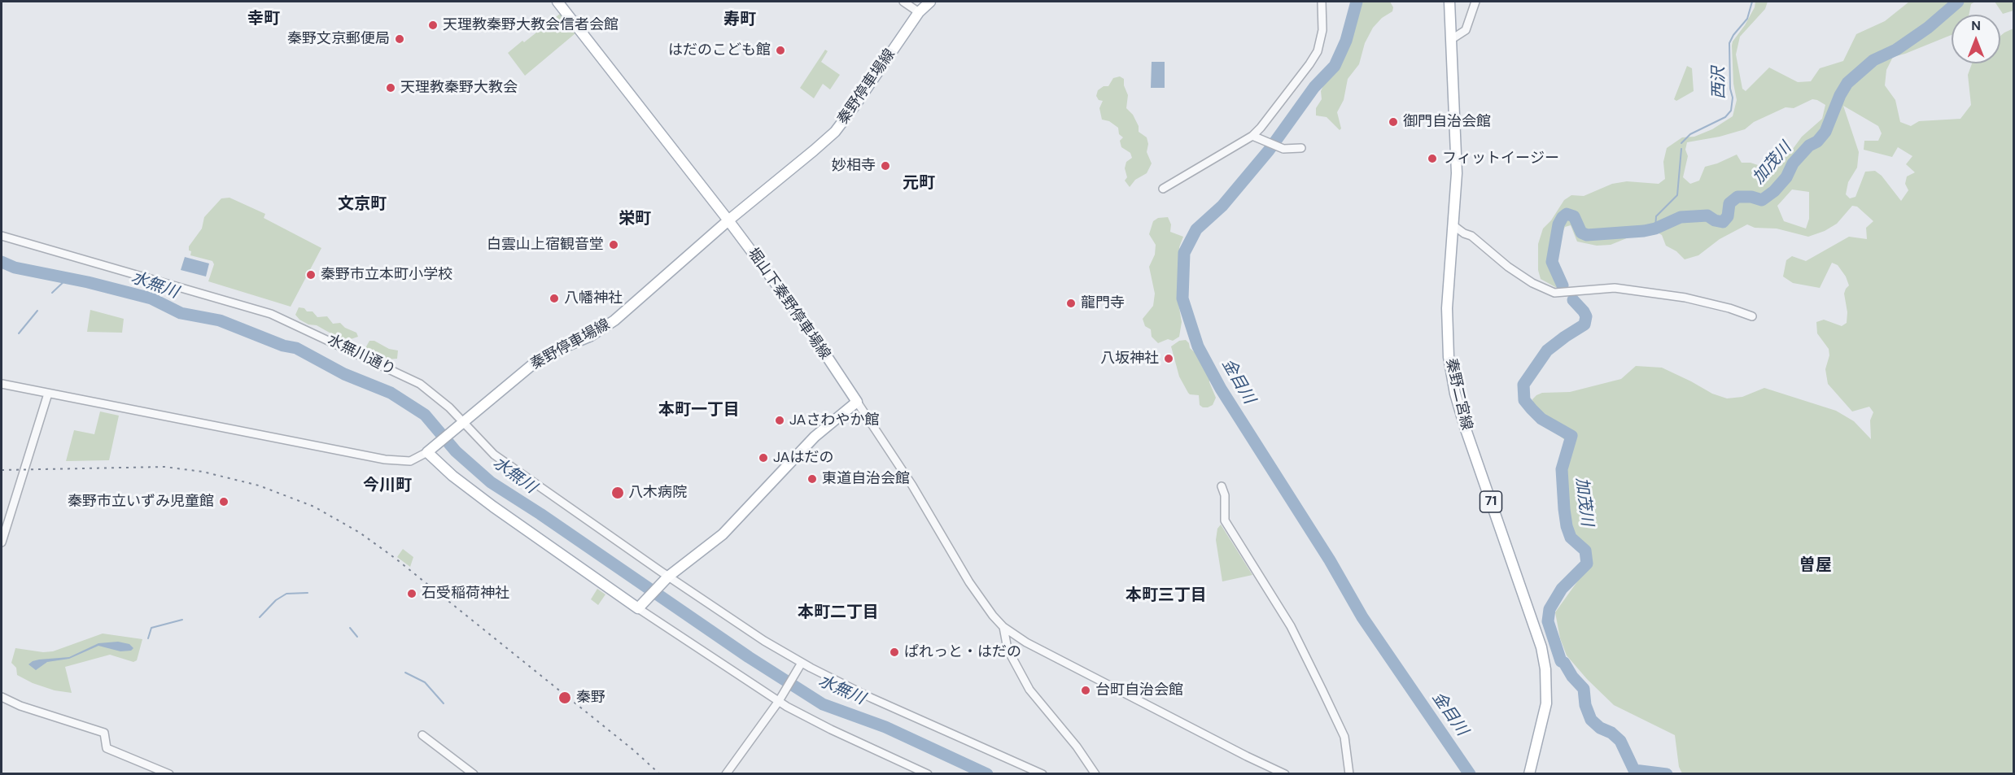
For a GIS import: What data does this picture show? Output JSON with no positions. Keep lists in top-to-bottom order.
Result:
{
  "streets": {
    "main road": [
      "秦野停車場線",
      "堀山下秦野停車場線",
      "秦野二宮線",
      "71"
    ],
    "street": ["水無川通り"]
  },
  "crossings": [
    ["秦野停車場線", "堀山下秦野停車場線"],
    ["秦野停車場線", "水無川通り"]
  ],
  "districts": [
    "幸町",
    "寿町",
    "元町",
    "文京町",
    "栄町",
    "本町一丁目",
    "今川町",
    "曽屋",
    "本町三丁目",
    "本町二丁目"
  ],
  "water": [
    "西沢",
    "加茂川",
    "水無川",
    "金目川"
  ],
  "places": [
    "天理教秦野大教会信者会館",
    "秦野文京郵便局",
    "はだのこども館",
    "天理教秦野大教会",
    "御門自治会館",
    "フィットイージー",
    "妙相寺",
    "白雲山上宿観音堂",
    "秦野市立本町小学校",
    "八幡神社",
    "龍門寺",
    "八坂神社",
    "JAさわやか館",
    "JAはだの",
    "東道自治会館",
    "八木病院",
    "秦野市立いずみ児童館",
    "石受稲荷神社",
    "ぱれっと・はだの",
    "台町自治会館",
    "秦野"
  ],
  "north": "top"
}
